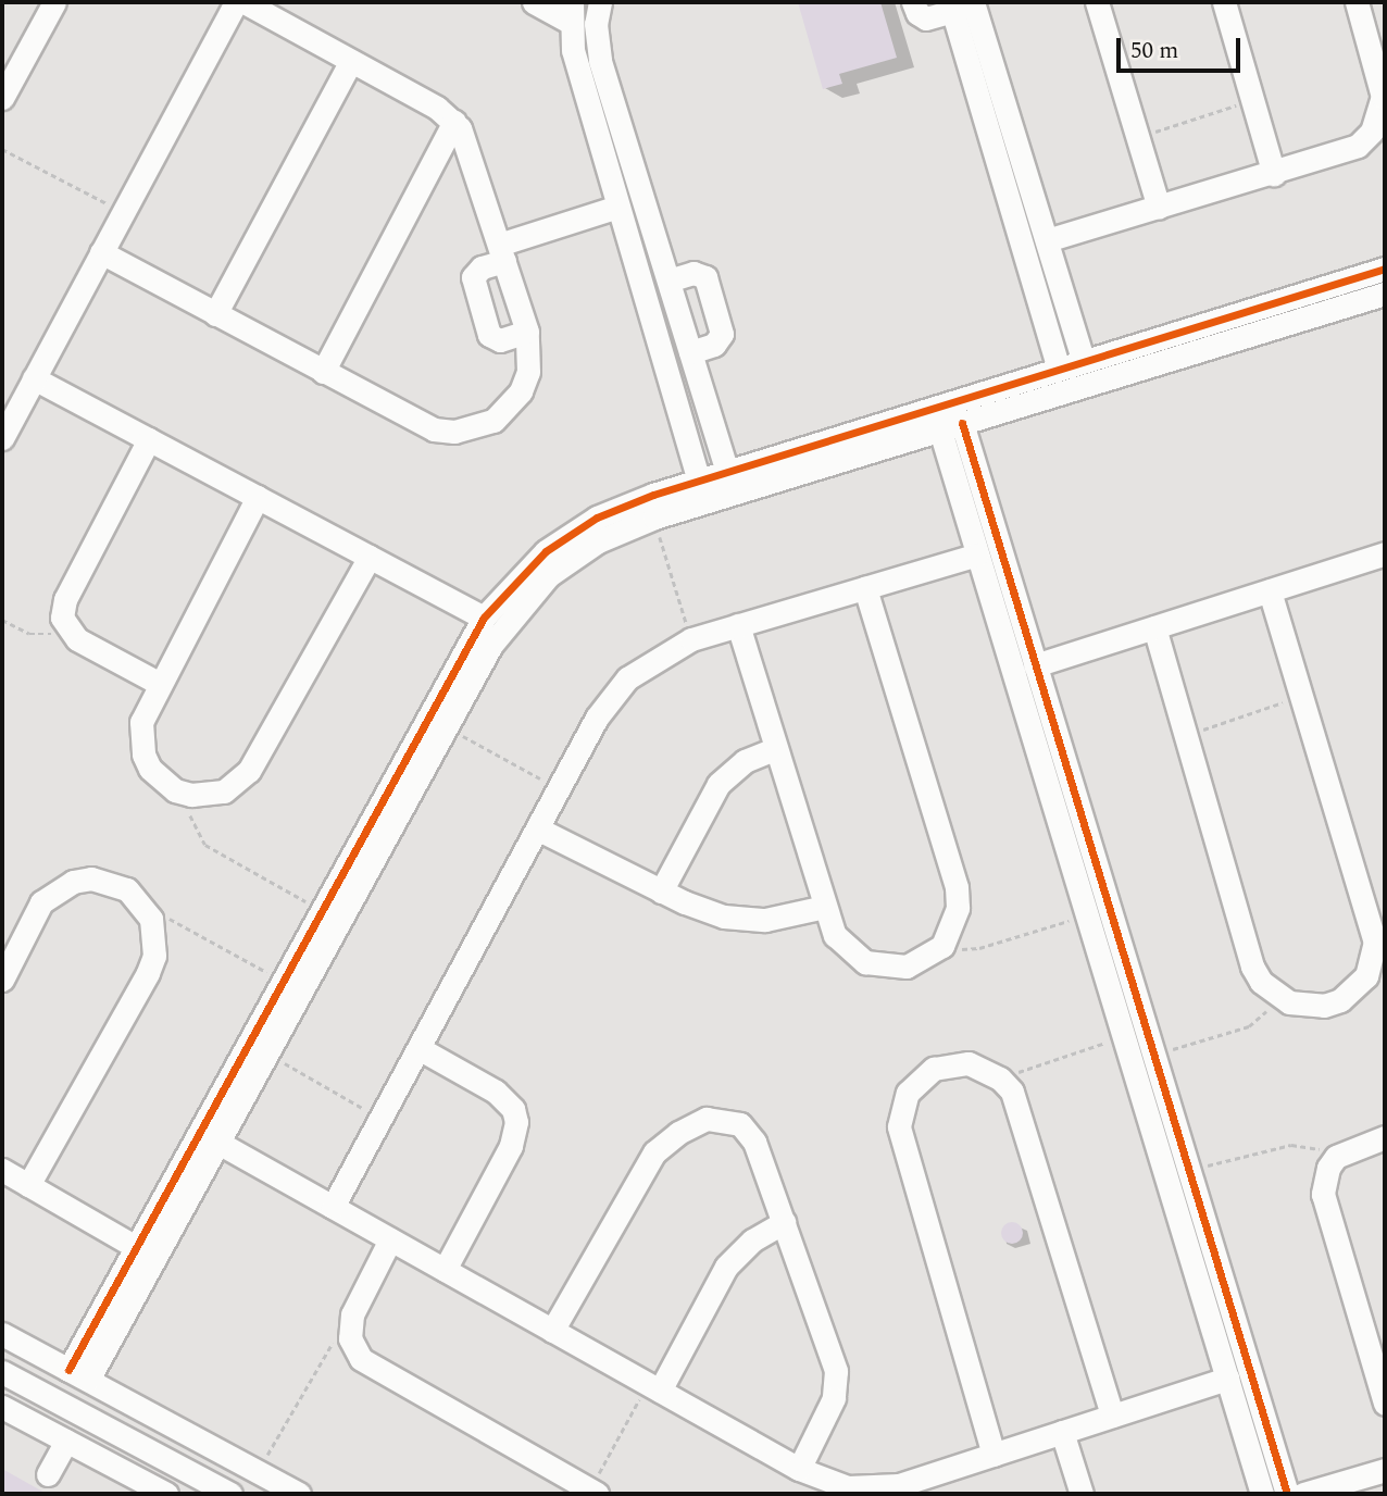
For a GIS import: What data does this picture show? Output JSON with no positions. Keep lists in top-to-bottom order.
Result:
{
  "scale_bar": "50 m"
}
